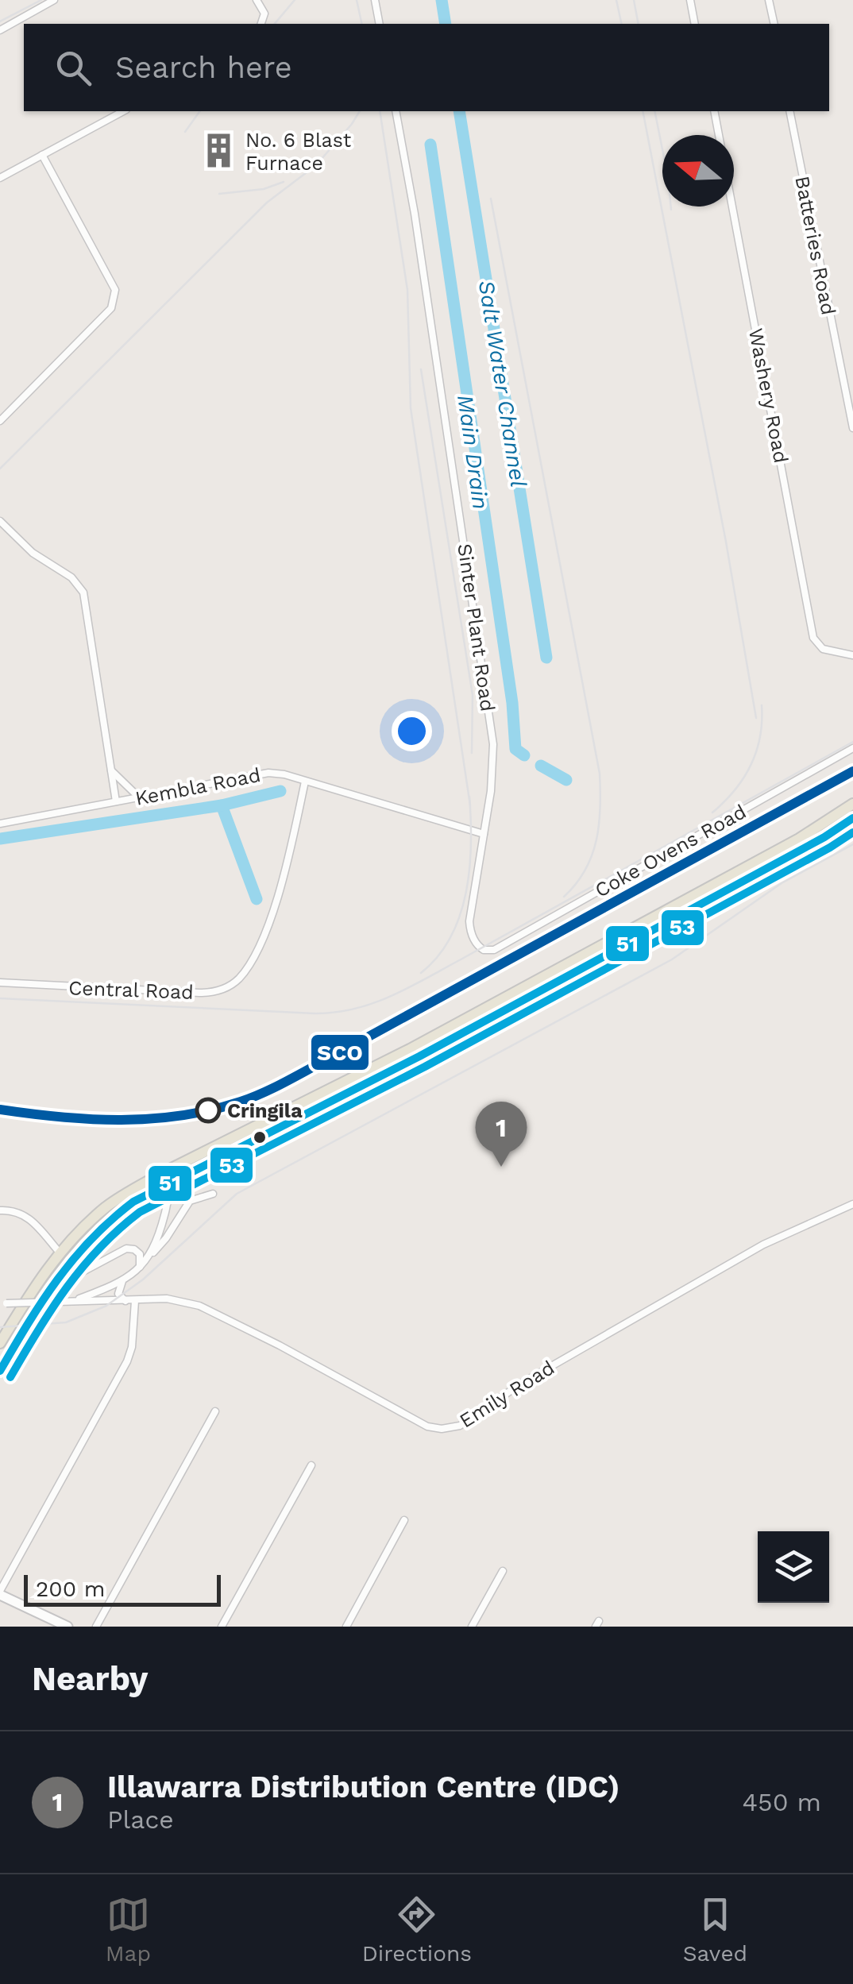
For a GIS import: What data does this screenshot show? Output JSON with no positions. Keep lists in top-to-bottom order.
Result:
{
  "streets": {
    "street": [
      "Batteries Road",
      "Washery Road",
      "Sinter Plant Road",
      "Kembla Road",
      "Coke Ovens Road",
      "Central Road",
      "Emily Road"
    ]
  },
  "crossings": [
    ["Sinter Plant Road", "Kembla Road"],
    ["Sinter Plant Road", "Coke Ovens Road"],
    ["Kembla Road", "Central Road"]
  ],
  "water": ["Salt Water Channel", "Main Drain"],
  "places": {
    "building": ["No. 6 Blast Furnace"],
    "other": ["Cringila"]
  },
  "lines": ["transit line SCO", "transit line 51", "transit line 53"],
  "scale_bar": "200 m",
  "north": "left",
  "page": {
    "search": "Search here",
    "pins": "1",
    "scale": "200 m",
    "heading": "Nearby",
    "list": [
      {
        "mark": "1",
        "name": "Illawarra Distribution Centre (IDC)",
        "note": "Place",
        "value": "450 m"
      }
    ],
    "nav": ["Map", "Directions", "Saved"]
  }
}
